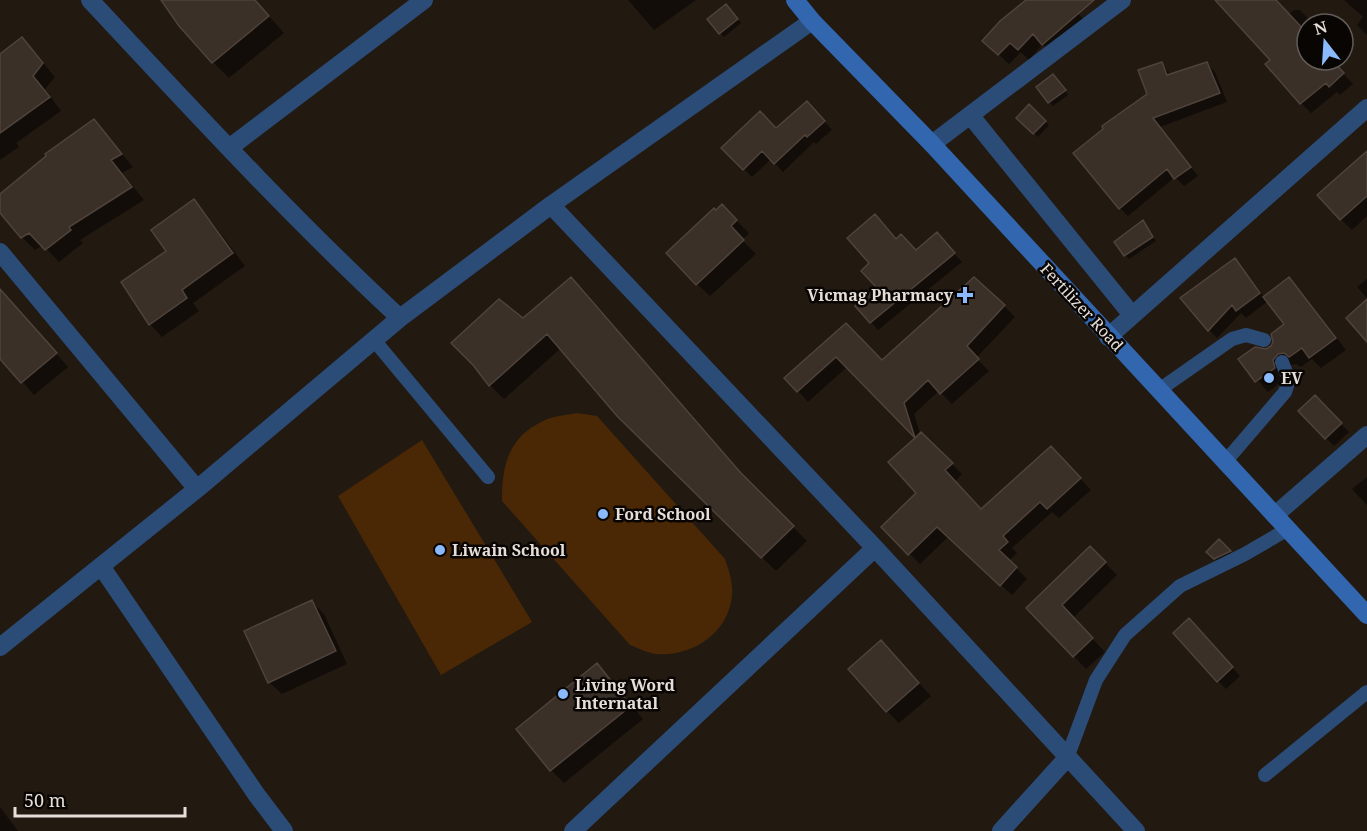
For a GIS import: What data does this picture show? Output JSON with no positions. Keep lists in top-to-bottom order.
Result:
{
  "streets": {
    "street": ["Fertilizer Road"]
  },
  "places": {
    "health": ["Vicmag Pharmacy"],
    "other": [
      "EV",
      "Ford School",
      "Liwain School",
      "Living Word Internatal"
    ]
  },
  "scale_bar": "50 m",
  "north": "top"
}
